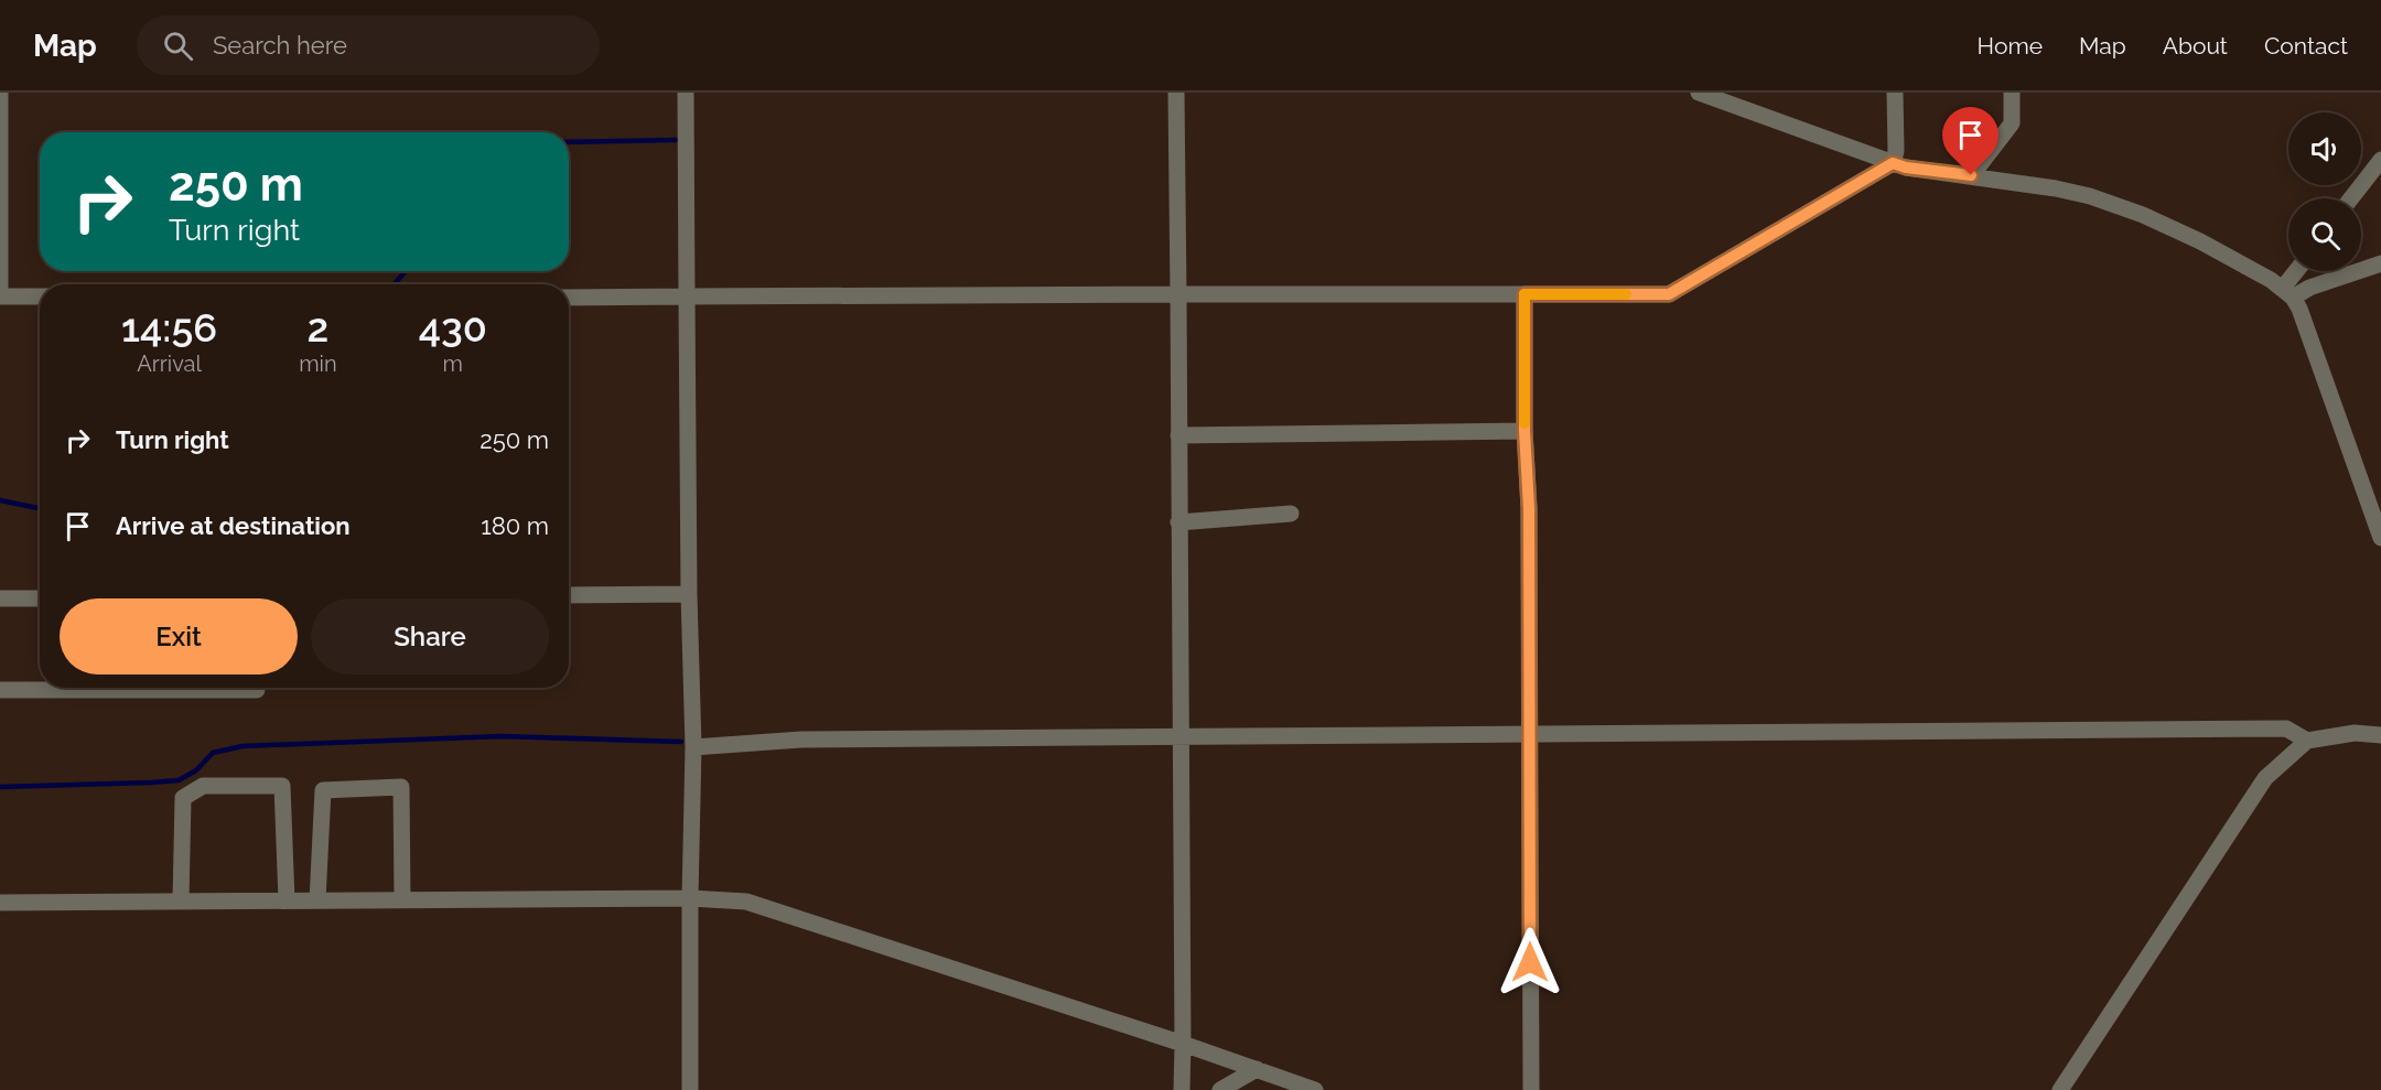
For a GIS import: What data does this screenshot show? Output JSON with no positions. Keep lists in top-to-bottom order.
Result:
{
  "page": {
    "header": "Map",
    "search": "Search here",
    "nav": [
      "Home",
      "Map",
      "About",
      "Contact"
    ],
    "turn": ["250 m", "Turn right"],
    "eta": [
      "14:56",
      "Arrival",
      "2",
      "min",
      "430",
      "m"
    ],
    "list": [
      {
        "name": "Turn right",
        "value": "250 m"
      },
      {
        "name": "Arrive at destination",
        "value": "180 m"
      }
    ],
    "buttons": ["Exit", "Share"]
  }
}
